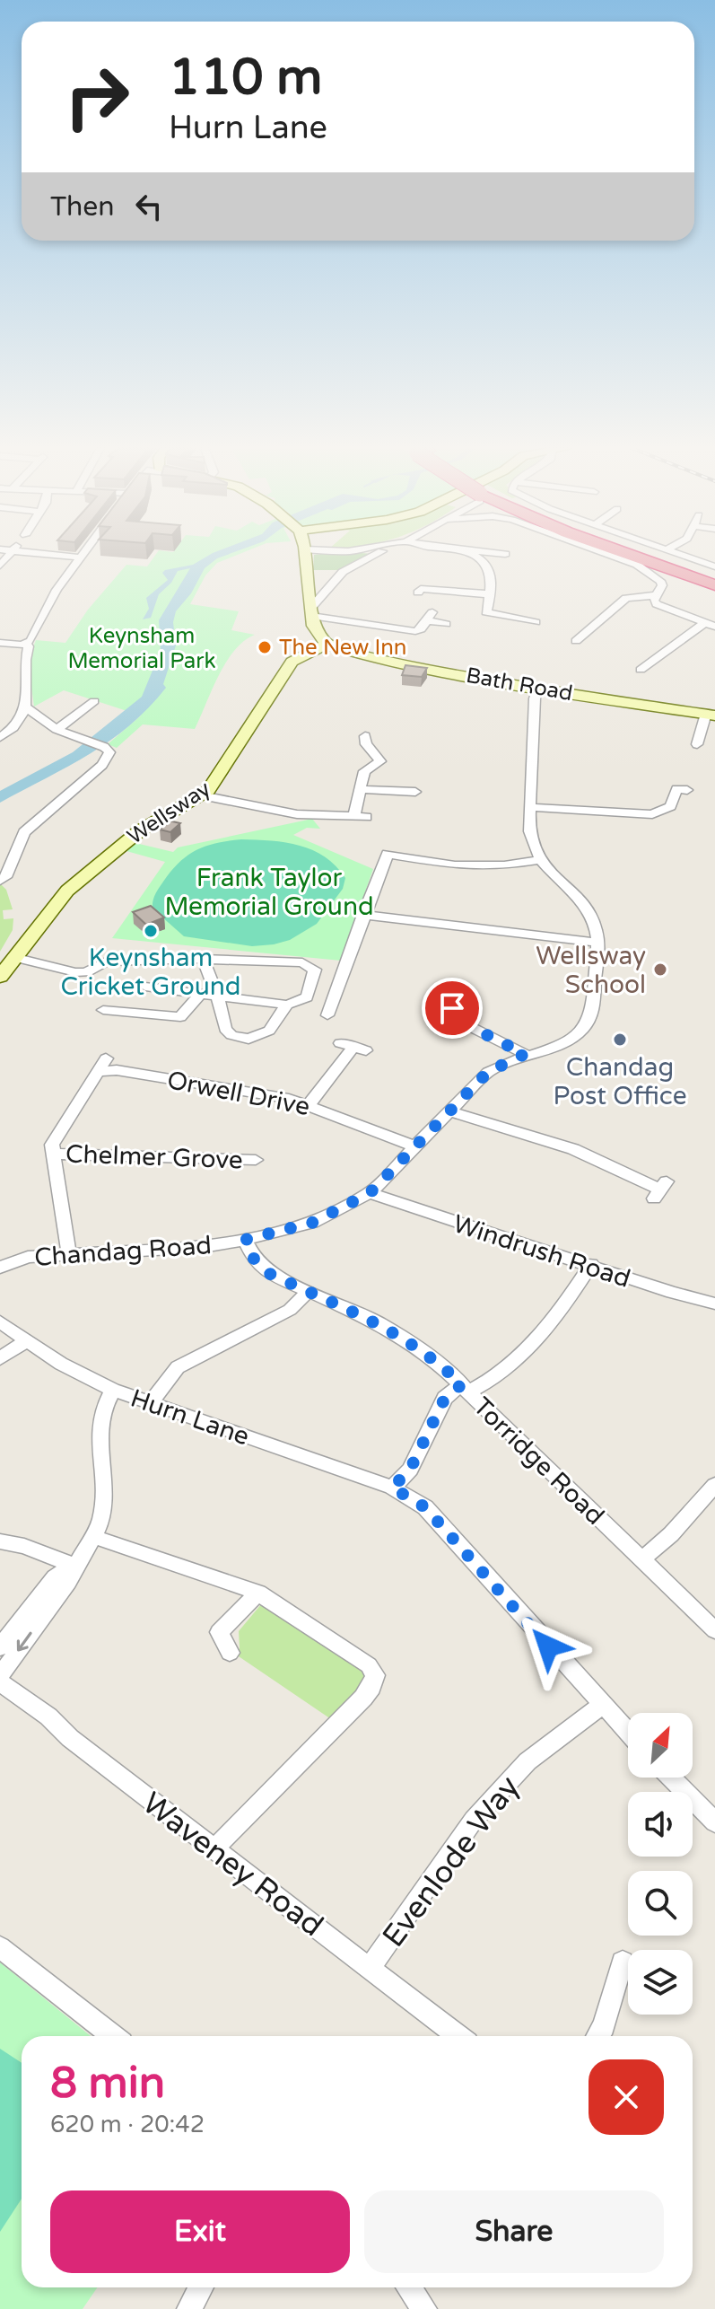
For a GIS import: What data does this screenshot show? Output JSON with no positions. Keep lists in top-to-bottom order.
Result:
{
  "streets": {
    "main road": ["Bath Road", "Wellsway"],
    "street": [
      "Orwell Drive",
      "Chelmer Grove",
      "Chandag Road",
      "Windrush Road",
      "Hurn Lane",
      "Torridge Road",
      "Evenlode Way",
      "Waveney Road"
    ]
  },
  "crossings": [
    ["Bath Road", "Wellsway"],
    ["Bath Road", "Chandag Road"],
    ["Orwell Drive", "Chelmer Grove"],
    ["Orwell Drive", "Chandag Road"],
    ["Chandag Road", "Windrush Road"],
    ["Chandag Road", "Torridge Road"],
    ["Hurn Lane", "Evenlode Way"],
    ["Evenlode Way", "Waveney Road"]
  ],
  "parks": ["Keynsham Memorial Park", "Frank Taylor Memorial Ground"],
  "places": [
    "The New Inn",
    "Keynsham Cricket Ground",
    "Wellsway School",
    "Chandag Post Office"
  ],
  "north": "top right",
  "page": {
    "turn": ["110 m", "Hurn Lane"],
    "then": "Then",
    "heading": ["8 min", "620 m · 20:42"],
    "buttons": ["Exit", "Share"]
  }
}
